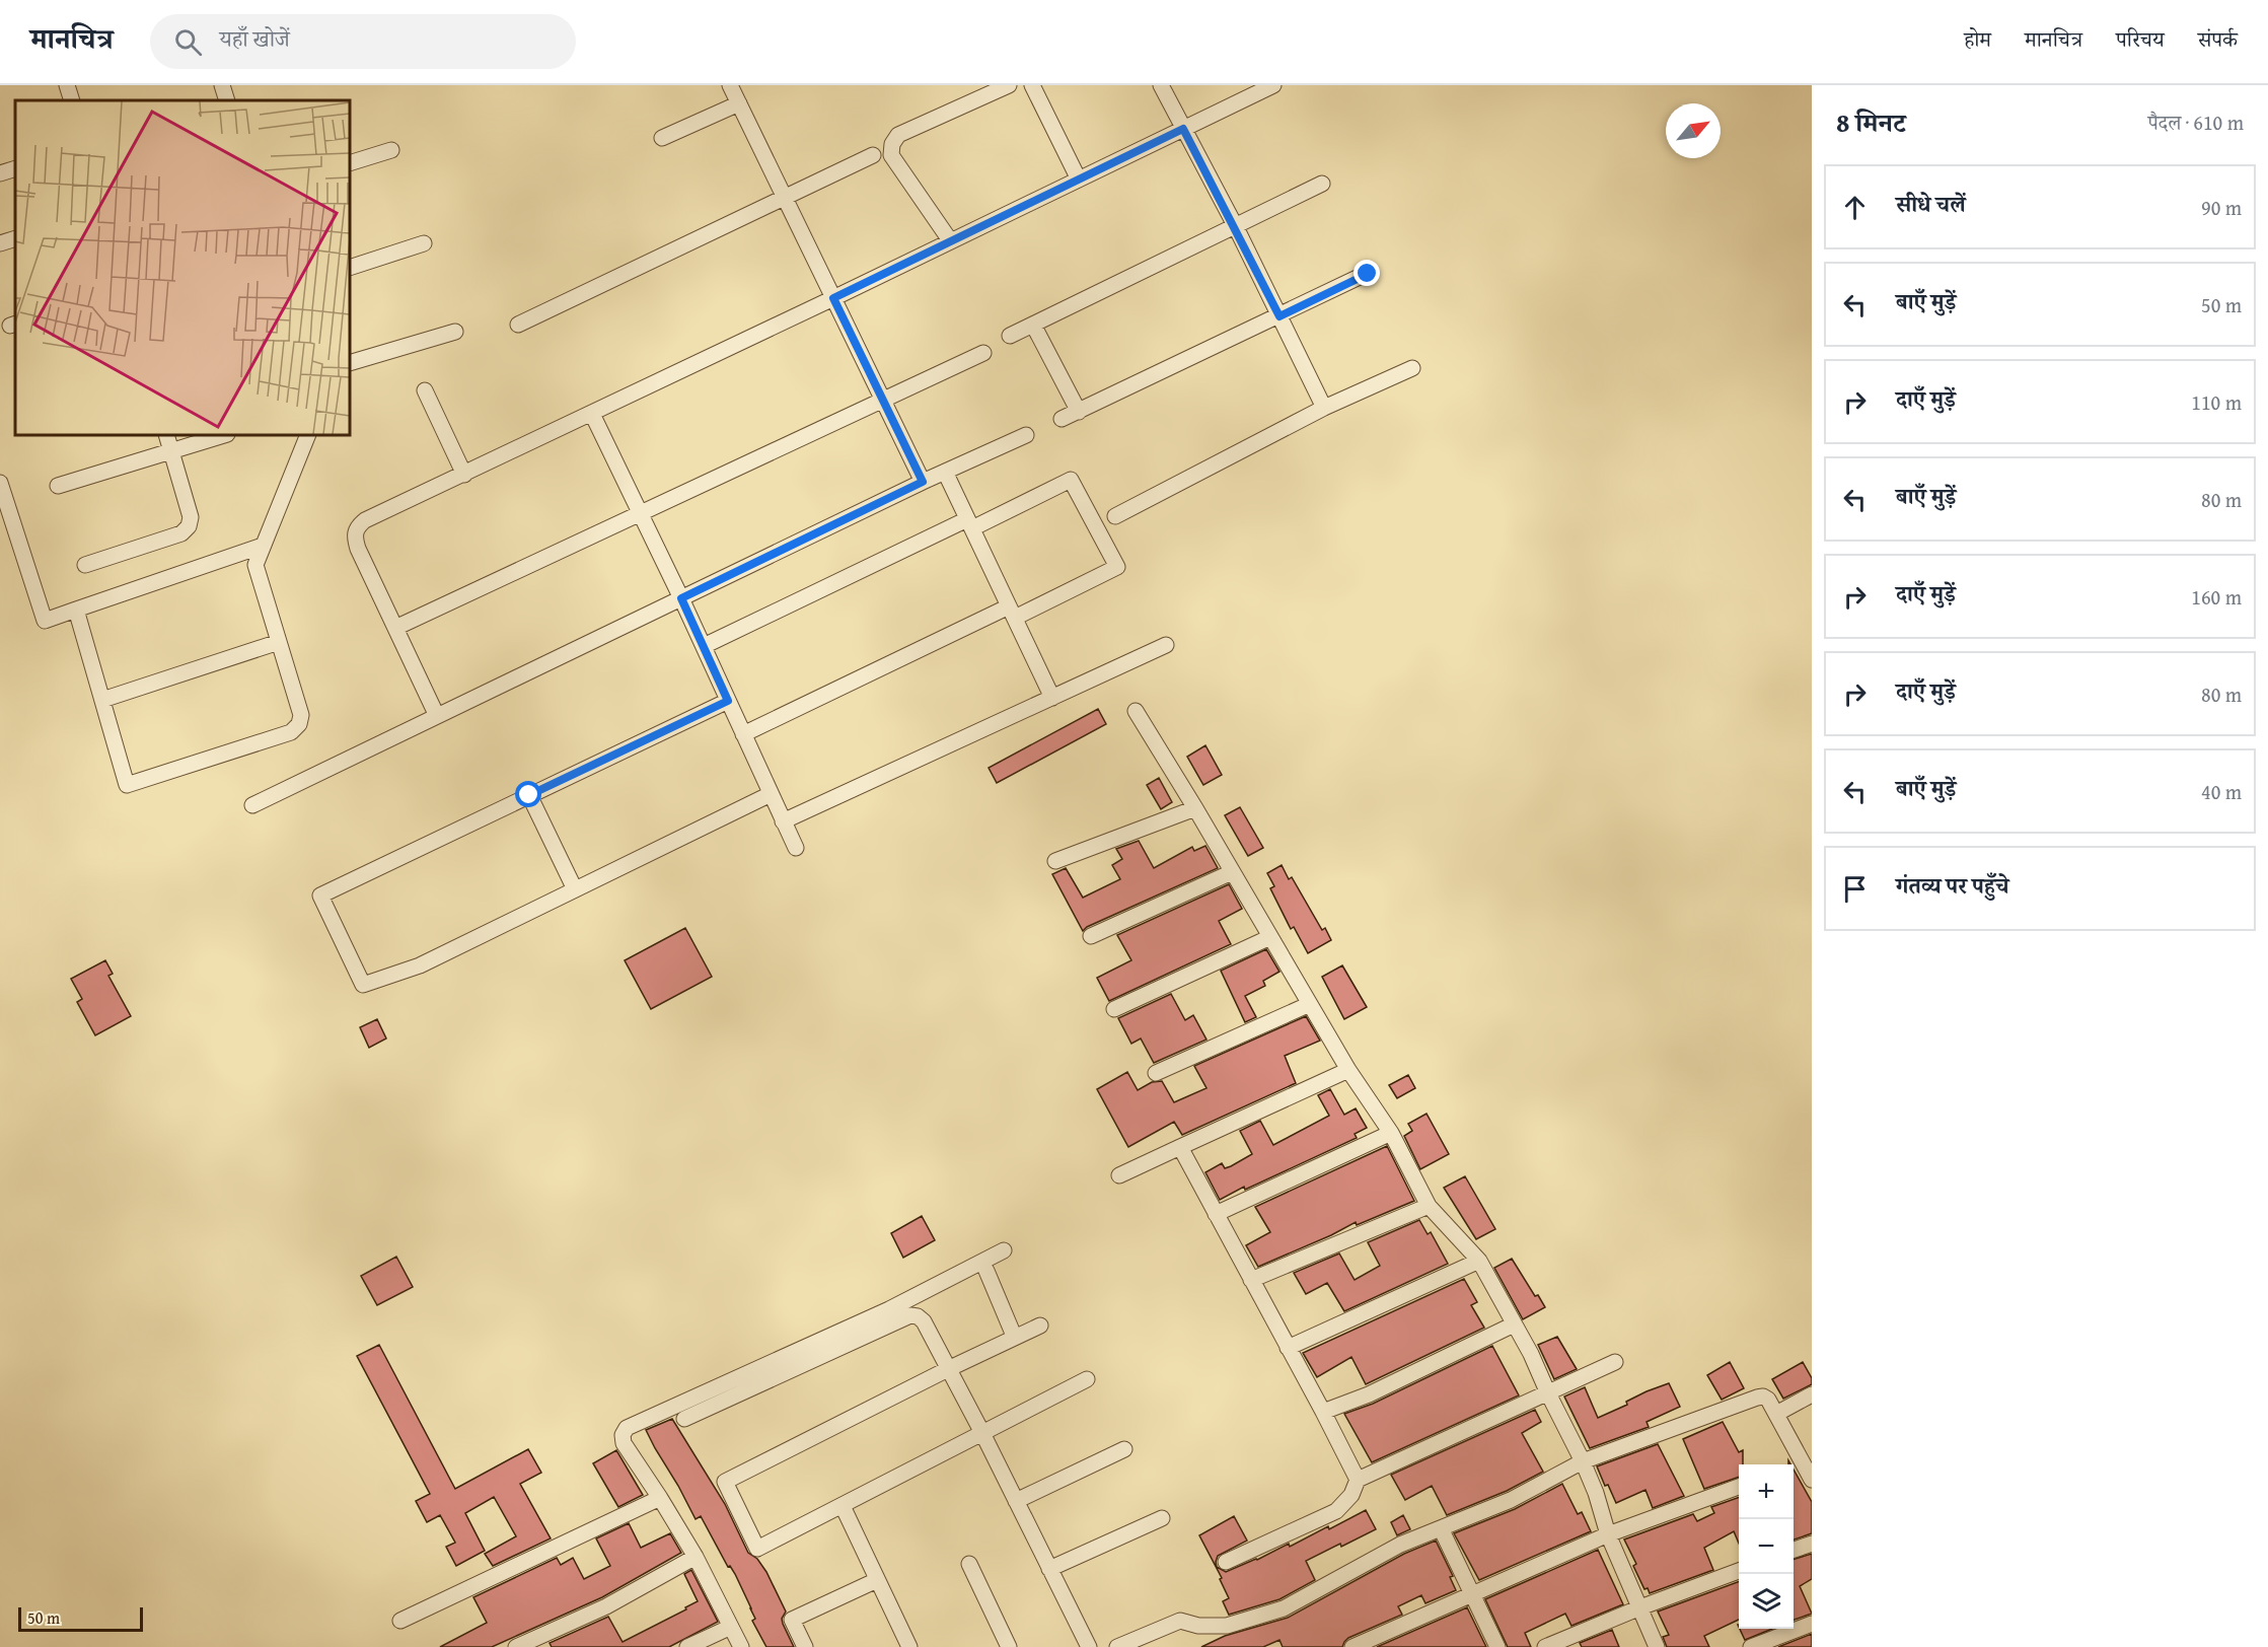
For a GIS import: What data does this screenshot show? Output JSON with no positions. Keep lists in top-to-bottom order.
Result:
{
  "scale_bar": "50 m",
  "north": "top right",
  "page": {
    "header": "मानचित्र",
    "search": "यहाँ खोजें",
    "nav": [
      "होम",
      "मानचित्र",
      "परिचय",
      "संपर्क"
    ],
    "heading": ["8 मिनट", "पैदल · 610 m"],
    "list": [
      ["सीधे चलें", "90 m"],
      ["बाएँ मुड़ें", "50 m"],
      ["दाएँ मुड़ें", "110 m"],
      ["बाएँ मुड़ें", "80 m"],
      ["दाएँ मुड़ें", "160 m"],
      ["दाएँ मुड़ें", "80 m"],
      ["बाएँ मुड़ें", "40 m"],
      "गंतव्य पर पहुँचे"
    ],
    "map_buttons": ["+", "−"],
    "scale": "50 m"
  }
}
